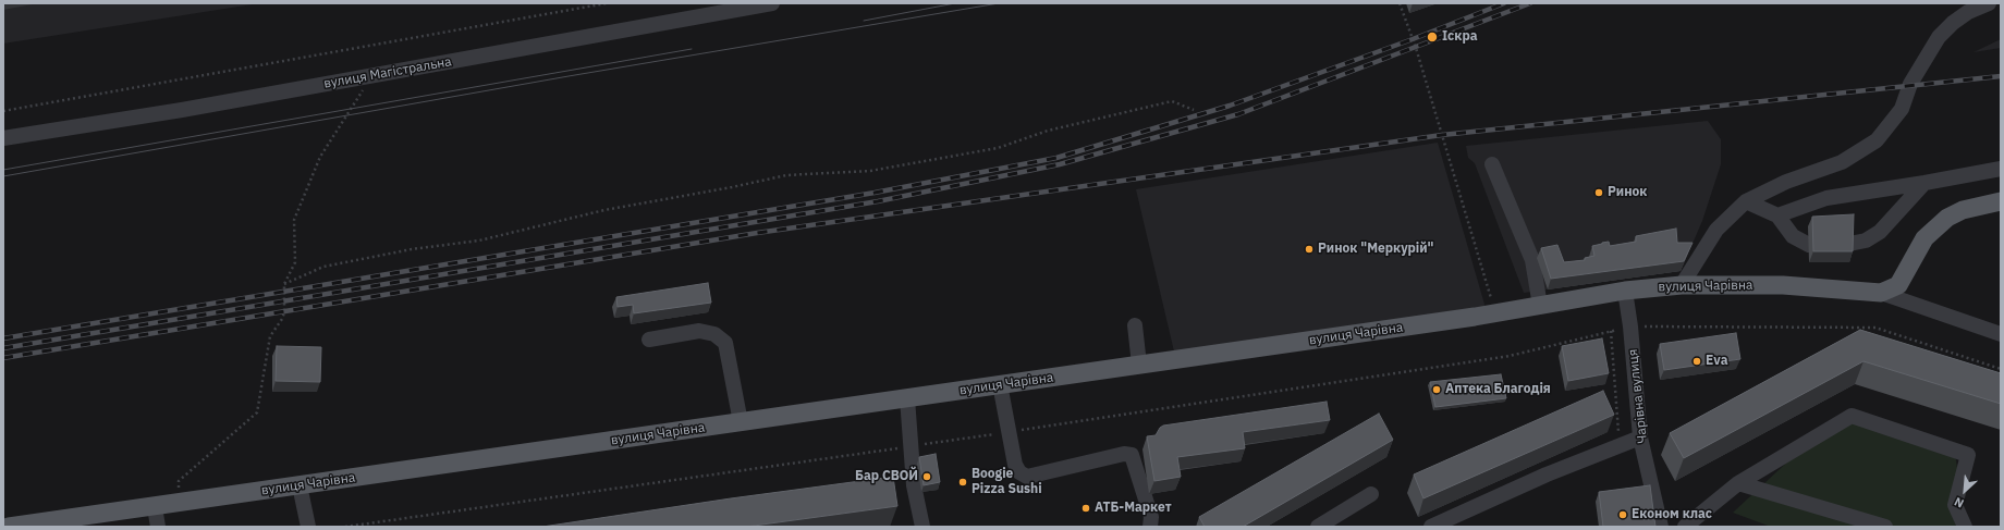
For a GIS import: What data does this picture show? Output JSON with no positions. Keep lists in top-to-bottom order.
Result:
{
  "streets": {
    "main road": ["вулиця Чарівна"],
    "street": ["вулиця Магістральна", "Чарівна вулиця"]
  },
  "crossings": [
    ["вулиця Чарівна", "Чарівна вулиця"]
  ],
  "places": [
    "Іскра",
    "Ринок",
    "Ринок \"Меркурій\"",
    "Eva",
    "Аптека Благодія",
    "Бар СВОЙ",
    "Boogie Pizza Sushi",
    "АТБ-Маркет",
    "Економ клас"
  ],
  "north": "bottom left"
}
